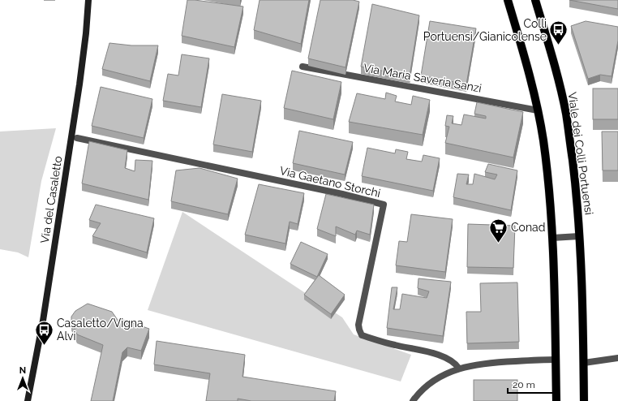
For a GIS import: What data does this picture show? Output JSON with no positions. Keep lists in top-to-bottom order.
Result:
{
  "streets": {
    "main road": ["Viale dei Colli Portuensi"],
    "street": ["Via Maria Saveria Sanzi", "Via Gaetano Storchi", "Via del Casaletto"]
  },
  "places": {
    "bus stop": ["Colli Portuensi/Gianicolense", "Casaletto/Vigna Alvi"],
    "supermarket": ["Conad"]
  },
  "scale_bar": "20 m",
  "north": "top"
}
